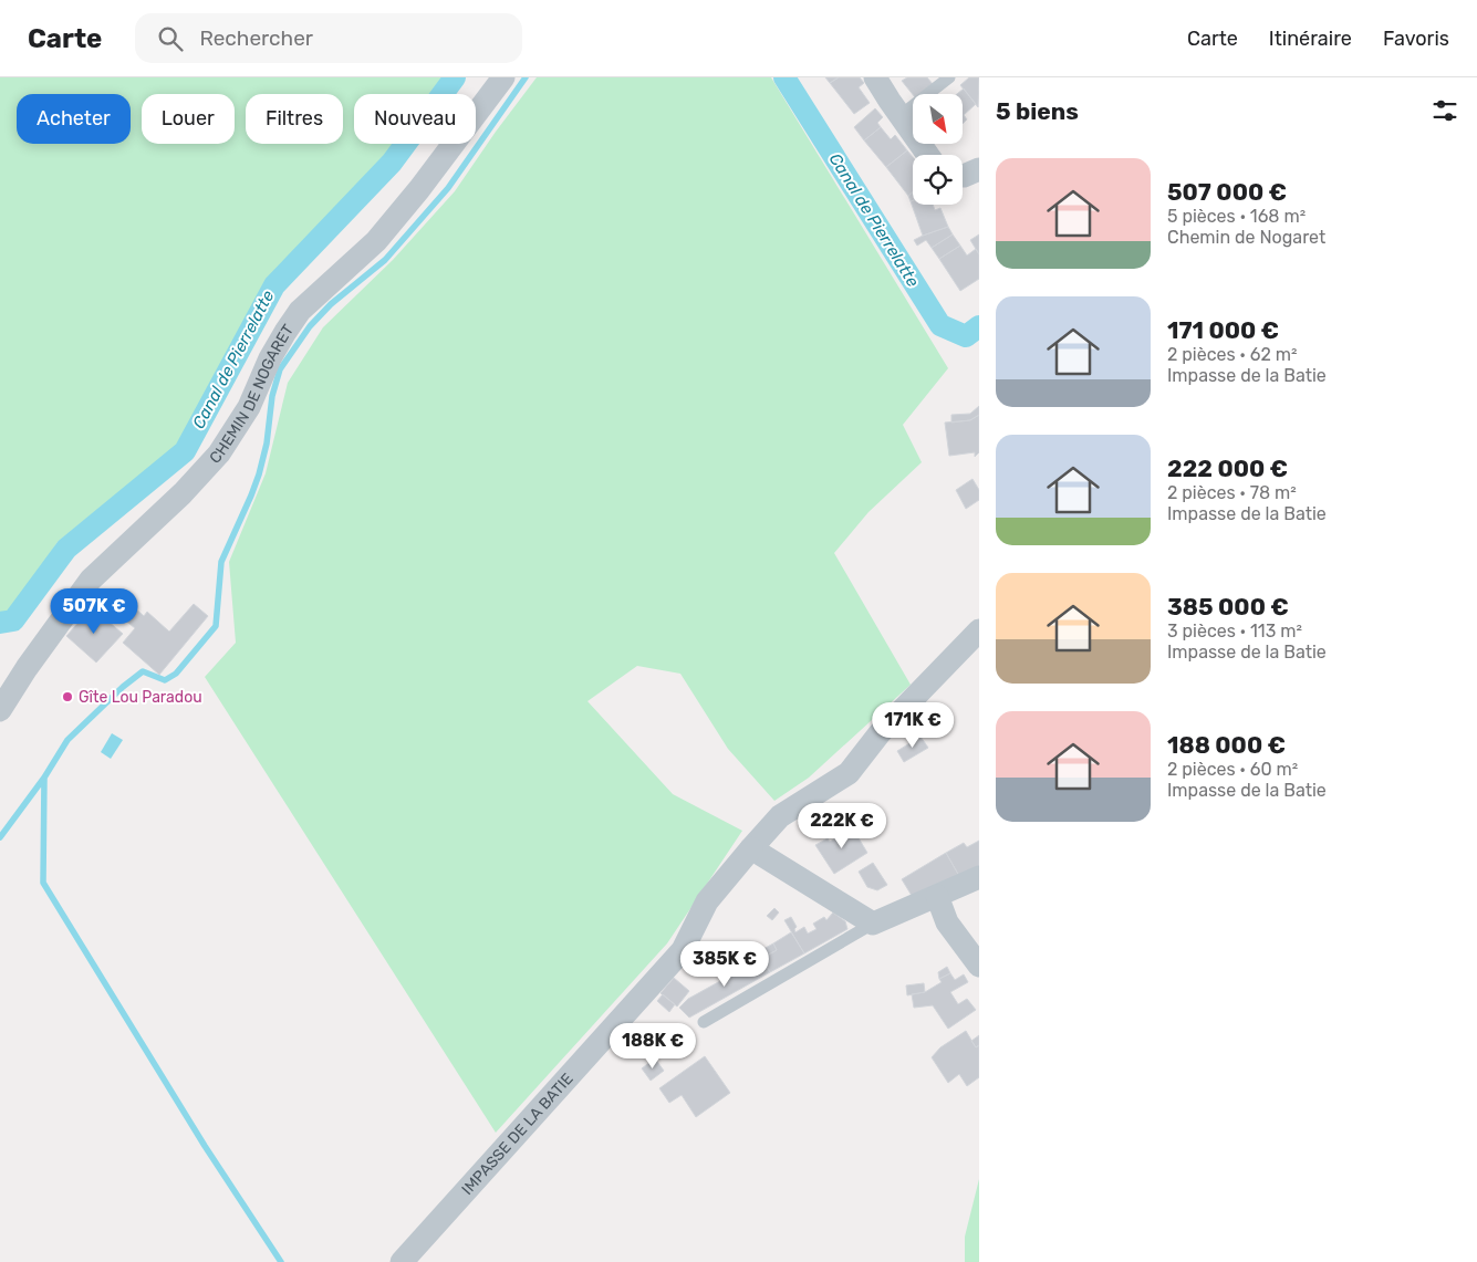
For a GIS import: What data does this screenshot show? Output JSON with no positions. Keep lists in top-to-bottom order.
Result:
{
  "streets": {
    "street": ["CHEMIN DE NOGARET", "IMPASSE DE LA BATIE"]
  },
  "water": ["Canal de Pierrelatte"],
  "places": ["Gîte Lou Paradou"],
  "north": "bottom right",
  "page": {
    "header": "Carte",
    "search": "Rechercher",
    "nav": ["Carte", "Itinéraire", "Favoris"],
    "heading": "5 biens",
    "chip": [
      "Acheter",
      "Louer",
      "Filtres",
      "Nouveau"
    ],
    "list": [
      {
        "name": "507 000 €",
        "note": "5 pièces · 168 m² · Chemin de Nogaret"
      },
      {
        "name": "171 000 €",
        "note": "2 pièces · 62 m² · Impasse de la Batie"
      },
      {
        "name": "222 000 €",
        "note": "2 pièces · 78 m² · Impasse de la Batie"
      },
      {
        "name": "385 000 €",
        "note": "3 pièces · 113 m² · Impasse de la Batie"
      },
      {
        "name": "188 000 €",
        "note": "2 pièces · 60 m² · Impasse de la Batie"
      }
    ],
    "price": [
      "507K €",
      "171K €",
      "222K €",
      "385K €",
      "188K €"
    ]
  }
}
